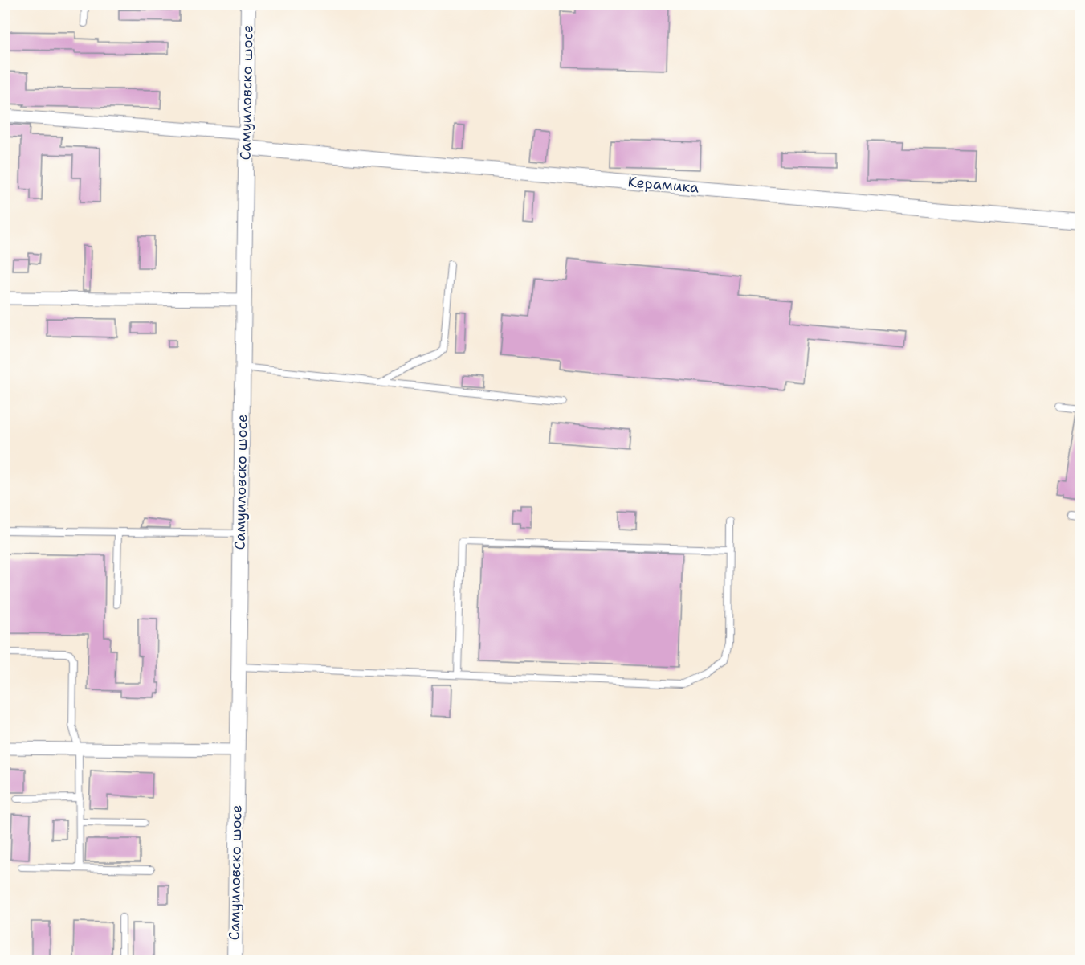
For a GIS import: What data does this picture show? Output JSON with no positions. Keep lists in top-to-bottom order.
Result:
{
  "streets": {
    "street": ["Самуиловско шосе", "Керамика"]
  },
  "crossings": [
    ["Самуиловско шосе", "Керамика"]
  ]
}
